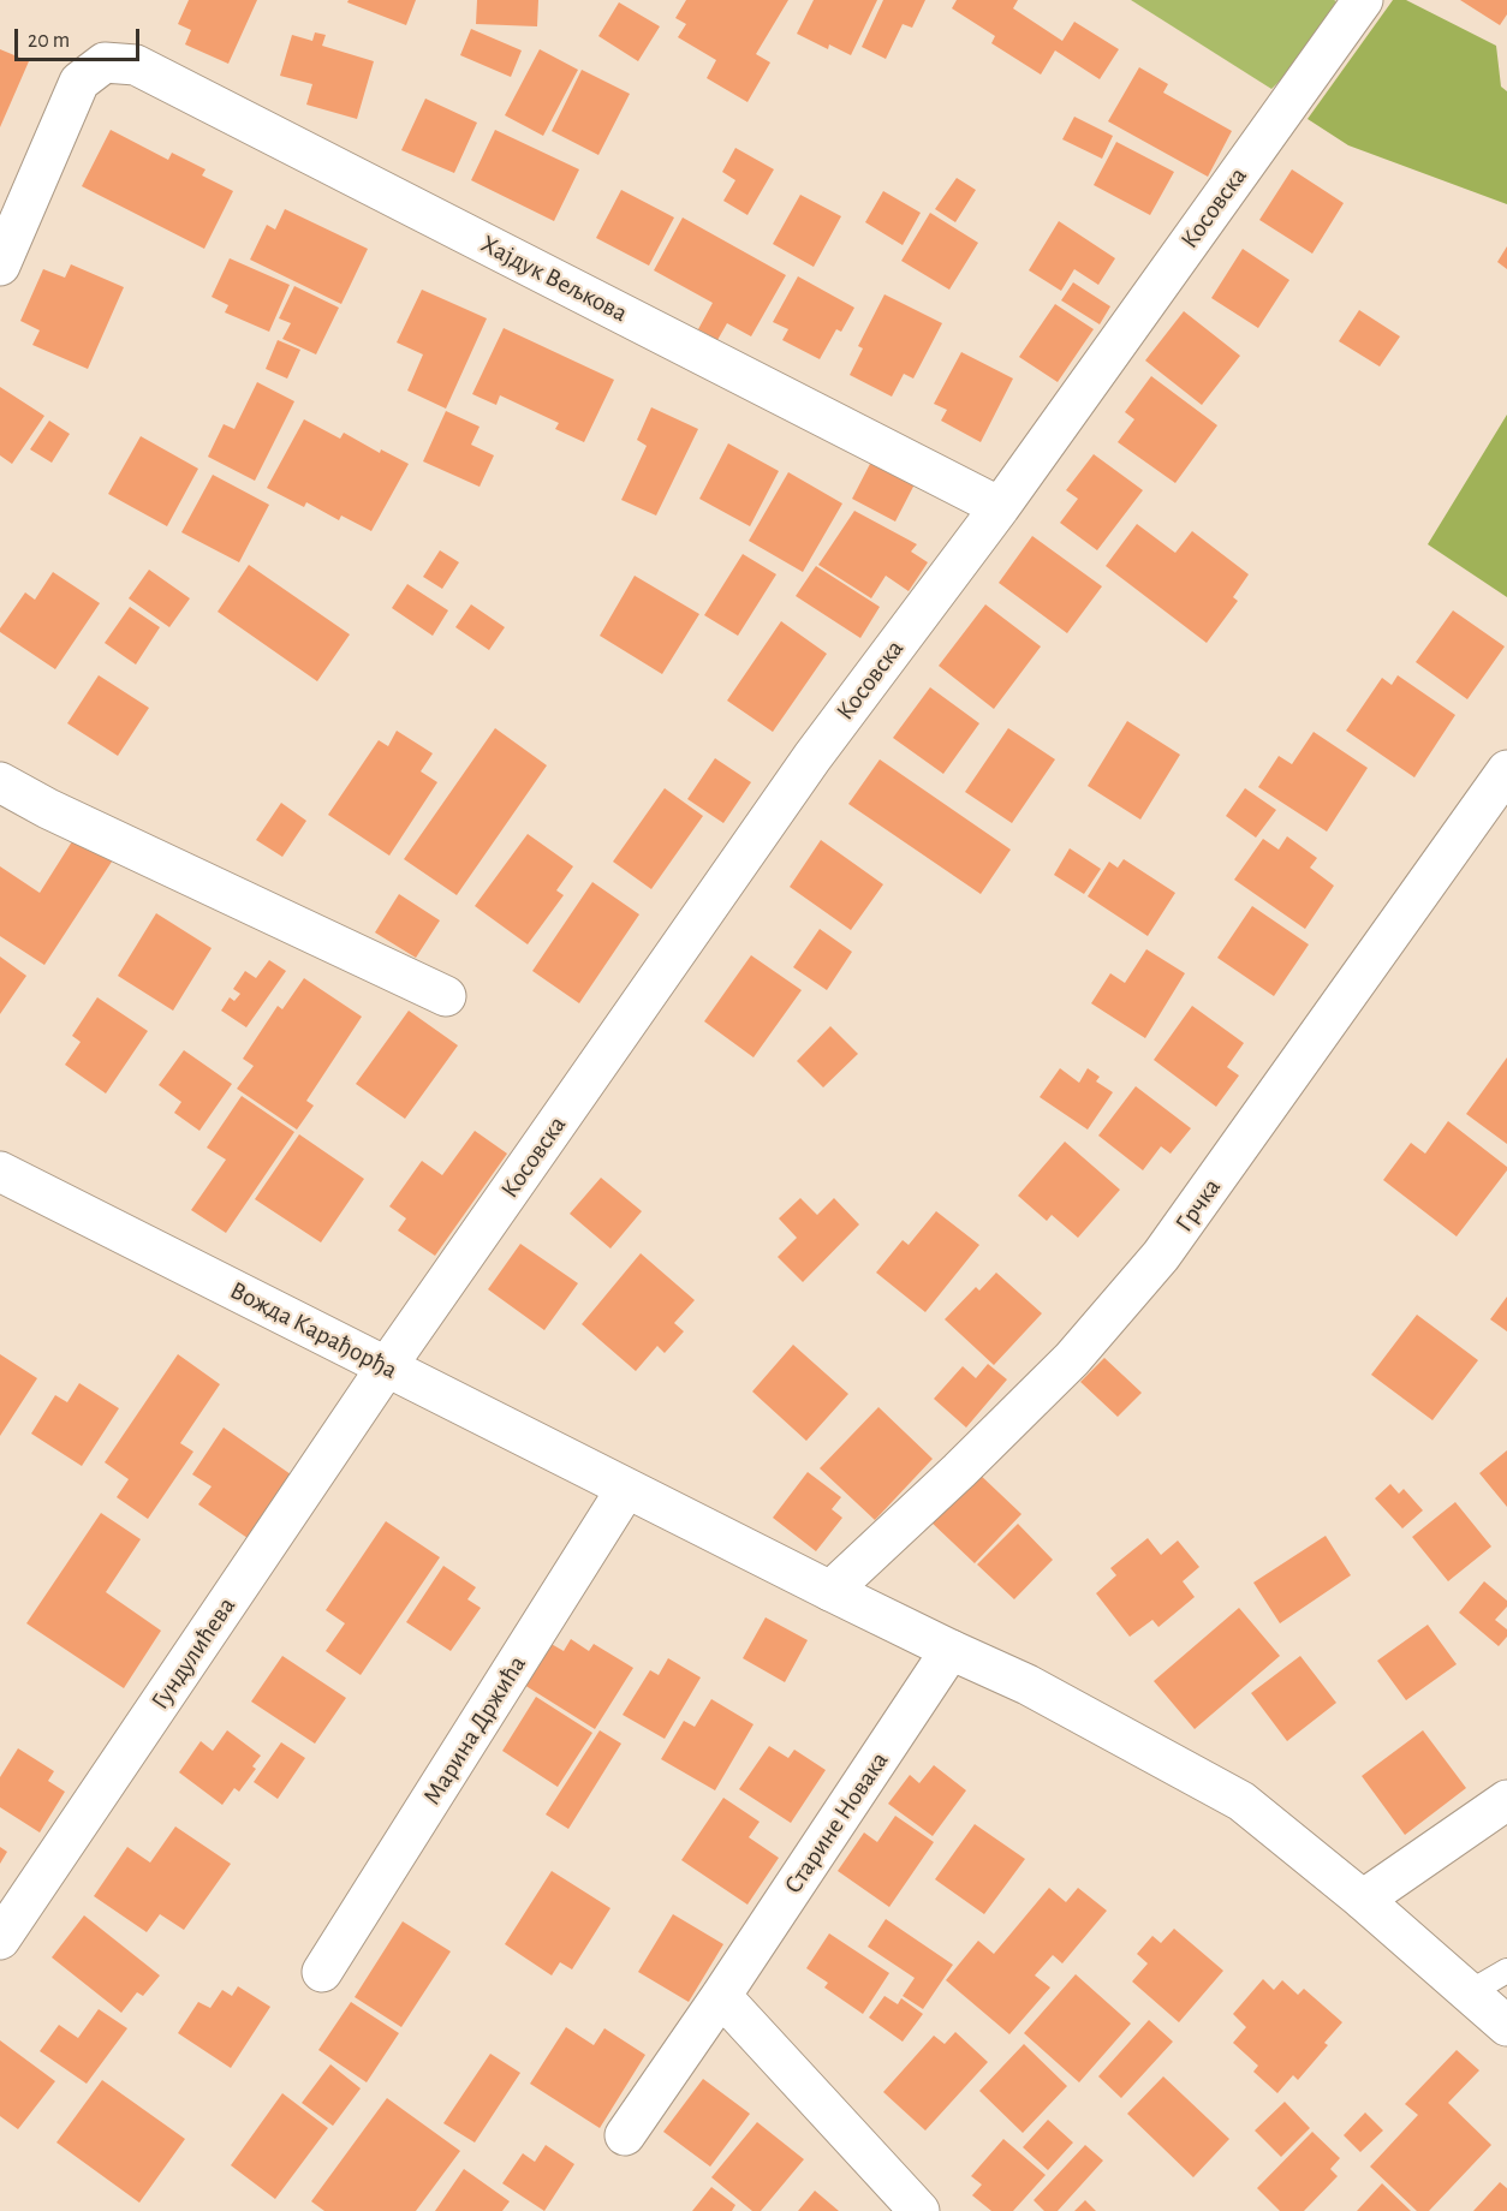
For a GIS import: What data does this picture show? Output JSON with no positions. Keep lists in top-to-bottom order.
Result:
{
  "streets": {
    "street": [
      "Косовска",
      "Хајдук Вељкова",
      "Грчка",
      "Вожда Карађорђа",
      "Гундулићева",
      "Марина Држића",
      "Старине Новака"
    ]
  },
  "crossings": [
    ["Косовска", "Хајдук Вељкова"],
    ["Косовска", "Вожда Карађорђа"],
    ["Косовска", "Гундулићева"],
    ["Грчка", "Вожда Карађорђа"],
    ["Вожда Карађорђа", "Гундулићева"],
    ["Вожда Карађорђа", "Марина Држића"],
    ["Вожда Карађорђа", "Старине Новака"]
  ],
  "scale_bar": "20 m"
}
